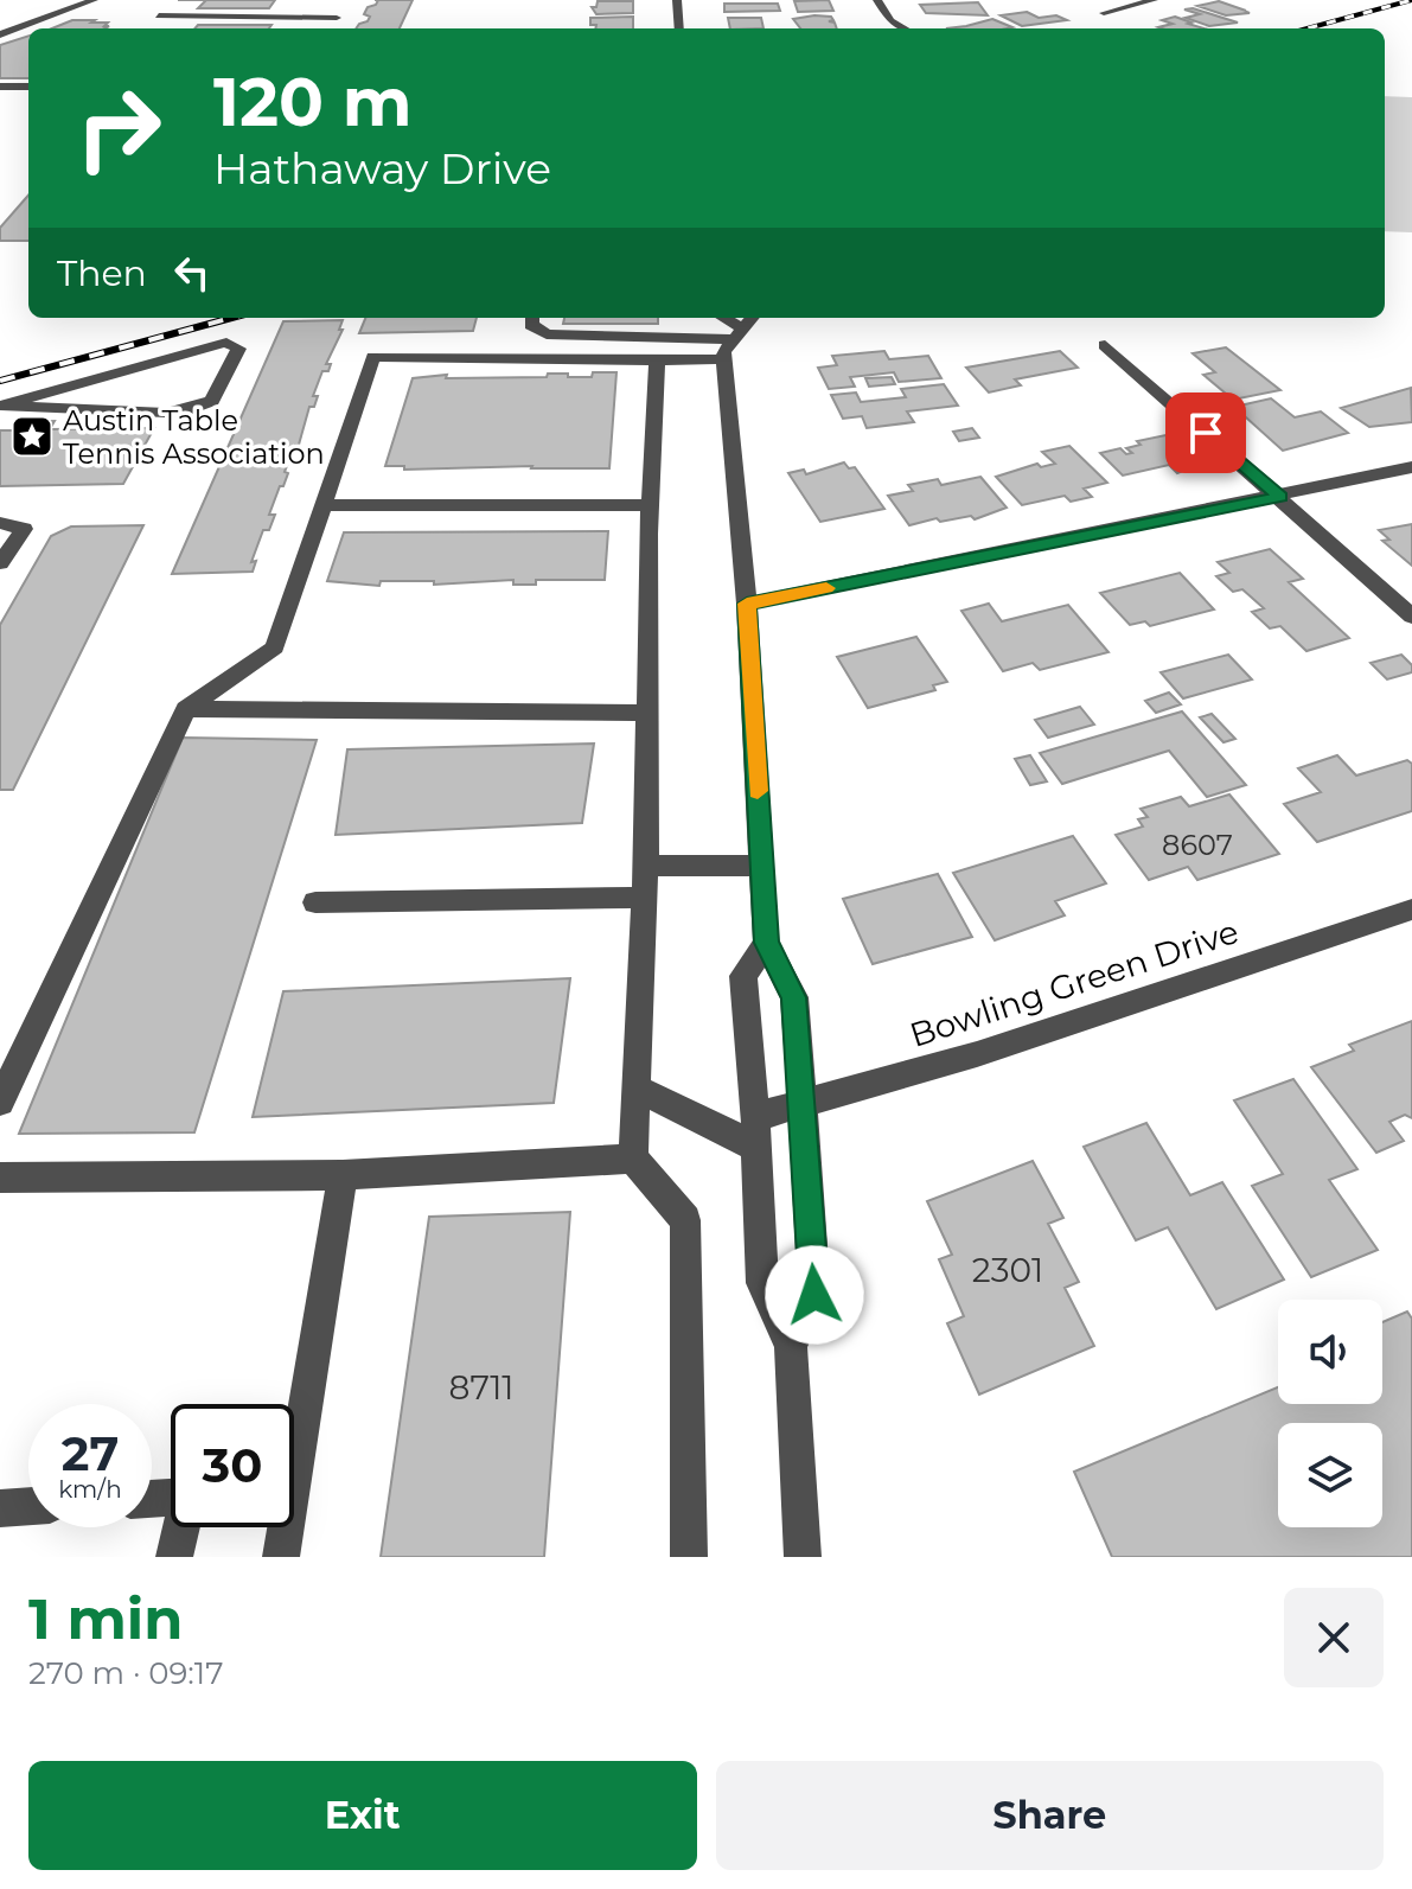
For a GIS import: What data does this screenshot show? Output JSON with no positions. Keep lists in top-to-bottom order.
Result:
{
  "streets": {
    "street": ["Bowling Green Drive"]
  },
  "places": {
    "place": ["Austin Table Tennis Association"]
  },
  "house_numbers": ["8607", "2301", "8711"],
  "page": {
    "turn": ["120 m", "Hathaway Drive"],
    "then": "Then",
    "speed": "27 km/h",
    "limit": "30",
    "heading": ["1 min", "270 m · 09:17"],
    "buttons": ["Exit", "Share"]
  }
}
